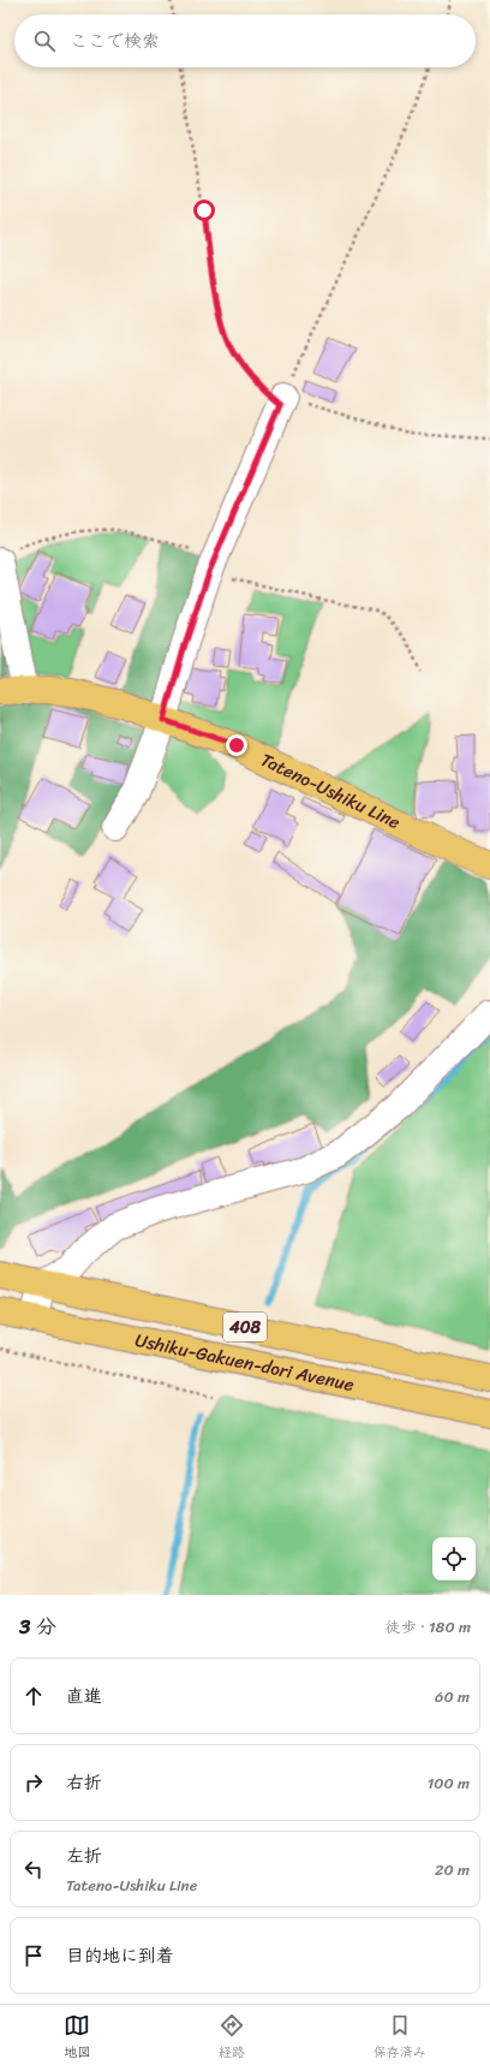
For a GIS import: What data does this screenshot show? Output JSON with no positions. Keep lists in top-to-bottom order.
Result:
{
  "streets": {
    "main road": ["Tateno-Ushiku Line", "408", "Ushiku-Gakuen-dori Avenue"]
  },
  "page": {
    "search": "ここで検索",
    "heading": ["3 分", "徒歩 · 180 m"],
    "list": [
      ["直進", "60 m"],
      ["右折", "100 m"],
      ["左折", "Tateno-Ushiku Line", "20 m"],
      "目的地に到着"
    ],
    "nav": ["地図", "経路", "保存済み"]
  }
}
